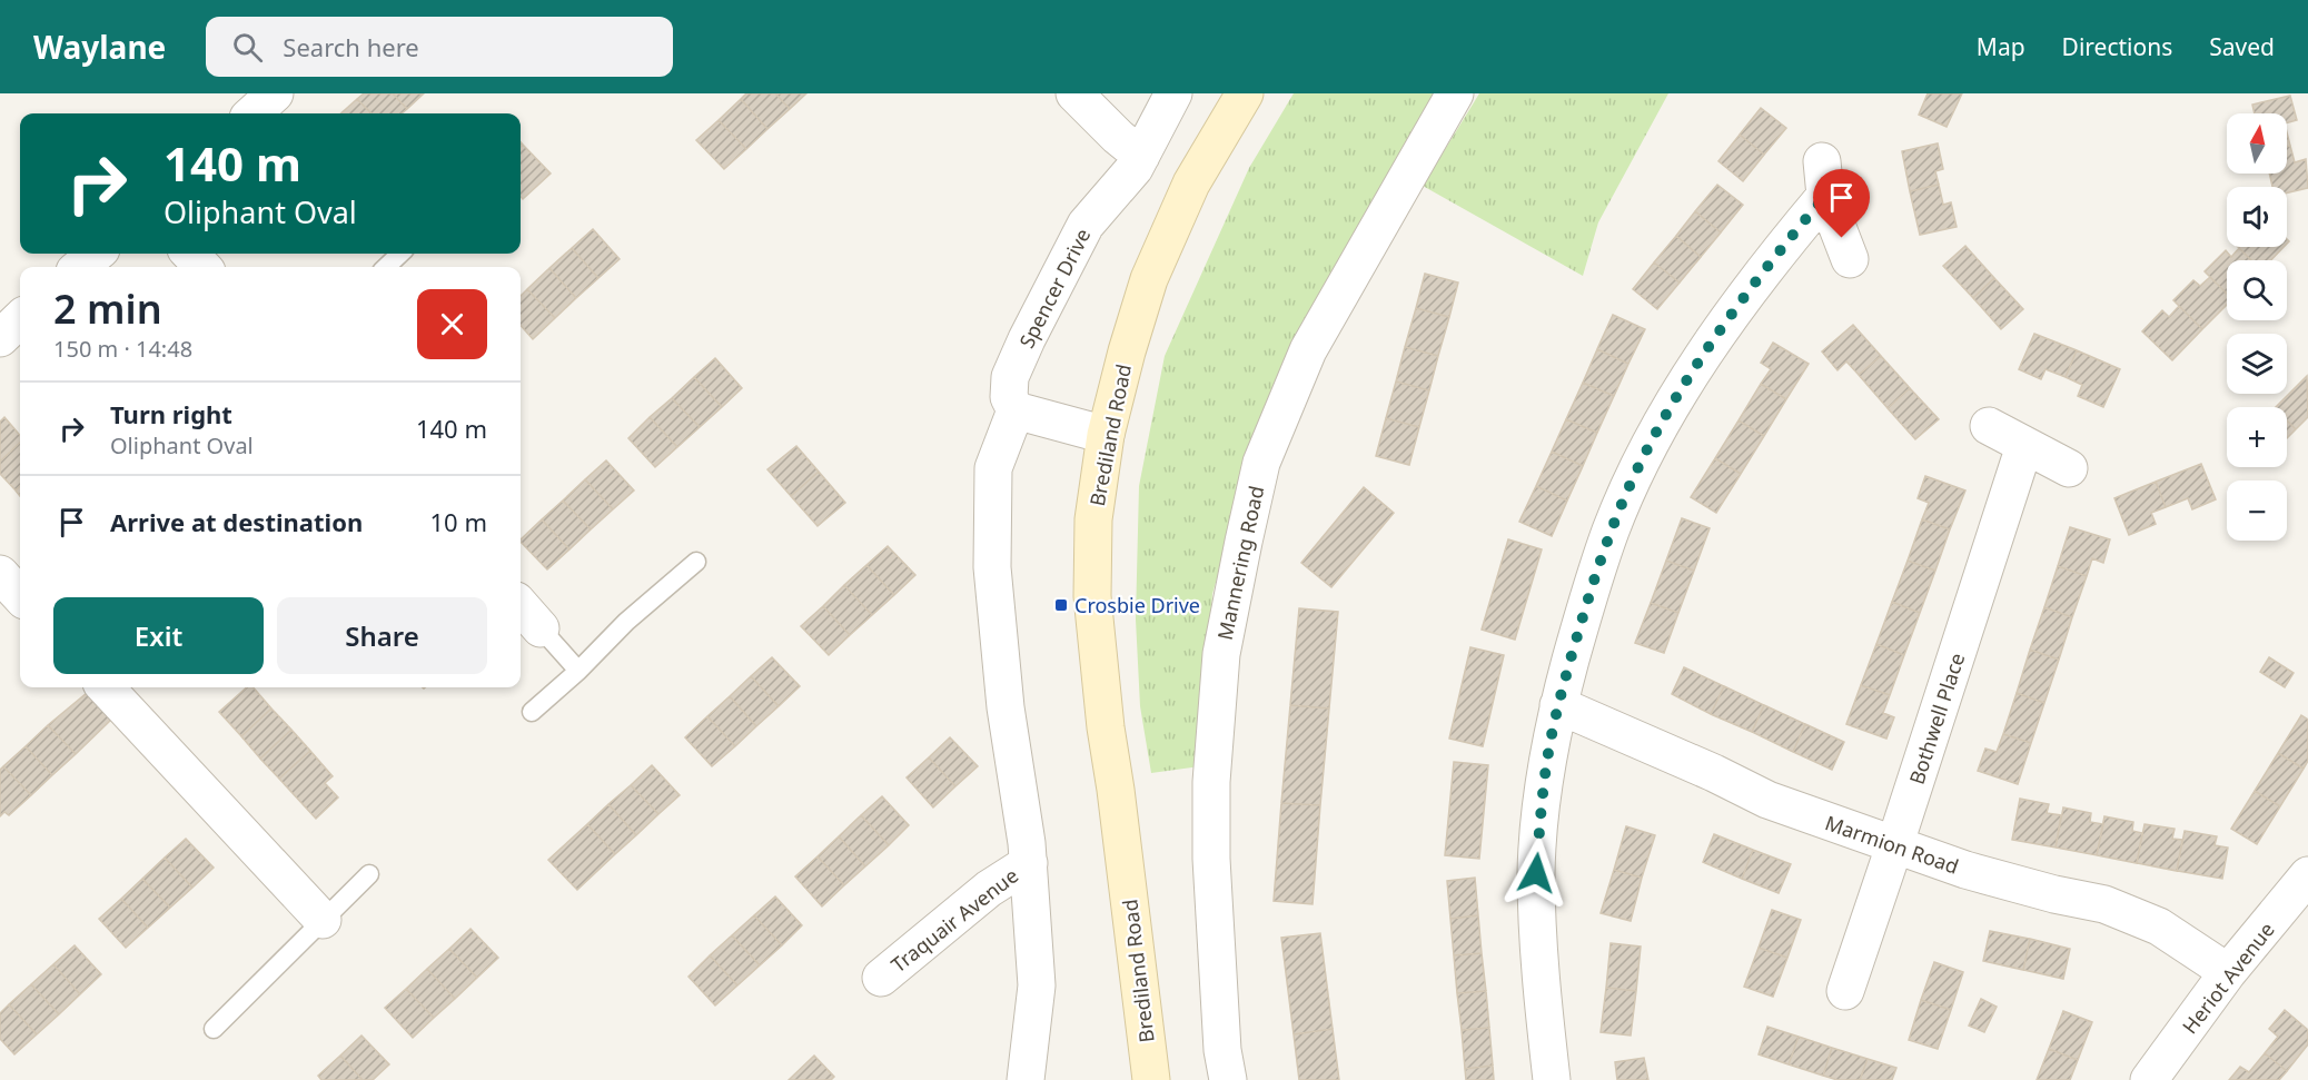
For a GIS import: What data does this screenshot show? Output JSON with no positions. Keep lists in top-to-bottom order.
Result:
{
  "streets": {
    "street": [
      "Spencer Drive",
      "Brediland Road",
      "Mannering Road",
      "Bothwell Place",
      "Marmion Road",
      "Traquair Avenue",
      "Heriot Avenue"
    ]
  },
  "crossings": [
    ["Bothwell Place", "Marmion Road"],
    ["Marmion Road", "Heriot Avenue"]
  ],
  "places": {
    "transit": ["Crosbie Drive"]
  },
  "north": "top",
  "page": {
    "header": "Waylane",
    "search": "Search here",
    "nav": ["Map", "Directions", "Saved"],
    "map_buttons": ["+", "−"],
    "turn": ["140 m", "Oliphant Oval"],
    "heading": ["2 min", "150 m · 14:48"],
    "list": [
      {
        "name": "Turn right",
        "note": "Oliphant Oval",
        "value": "140 m"
      },
      {
        "name": "Arrive at destination",
        "value": "10 m"
      }
    ],
    "buttons": ["Exit", "Share"]
  }
}
